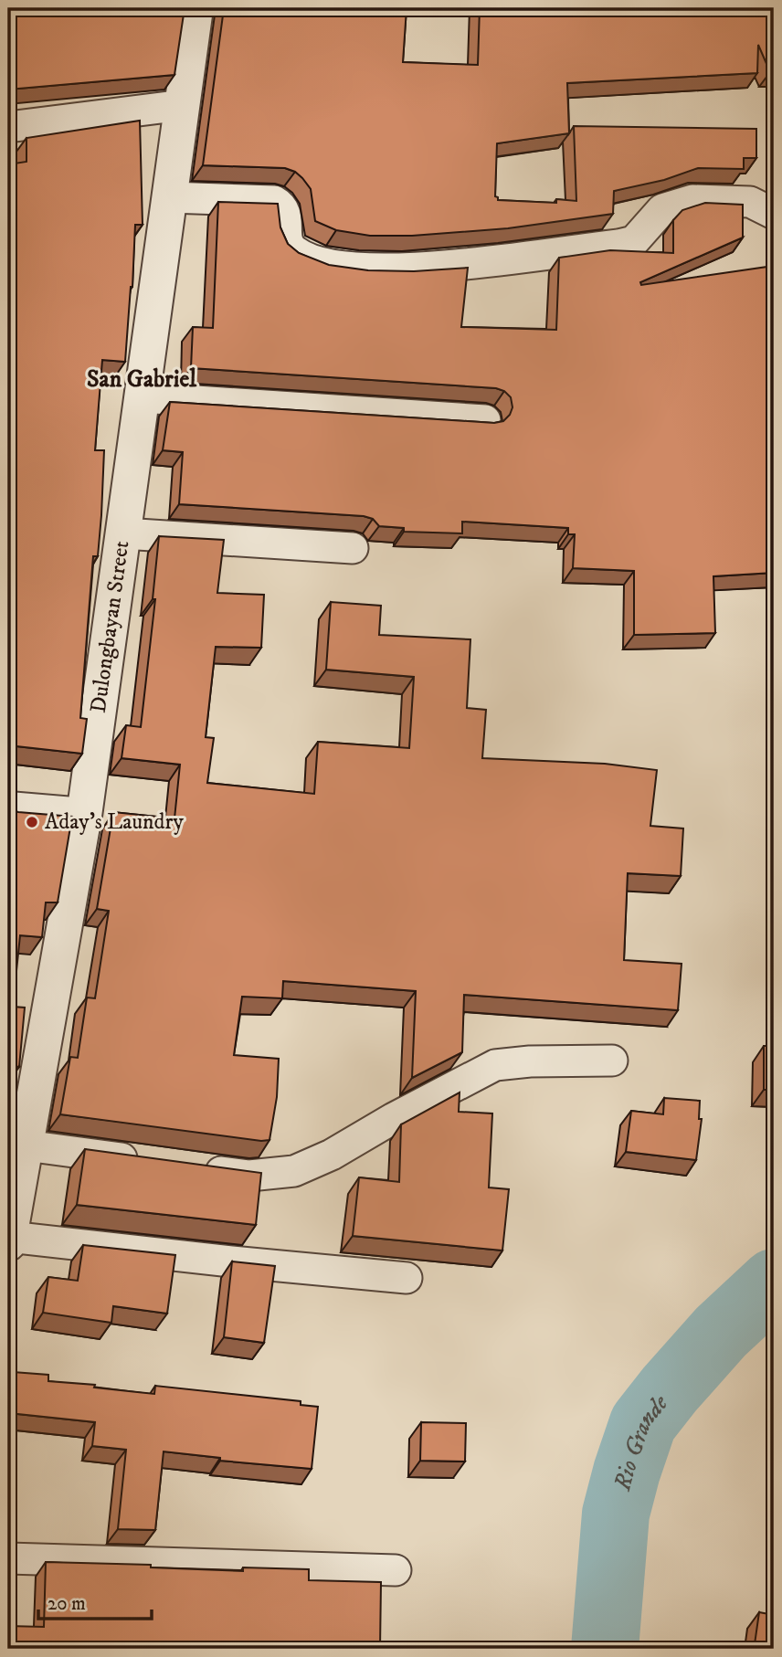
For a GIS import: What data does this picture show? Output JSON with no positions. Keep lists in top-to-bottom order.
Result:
{
  "streets": {
    "street": ["Dulongbayan Street"]
  },
  "districts": ["San Gabriel"],
  "water": ["Rio Grande"],
  "places": ["Aday's Laundry"],
  "scale_bar": "20 m"
}
